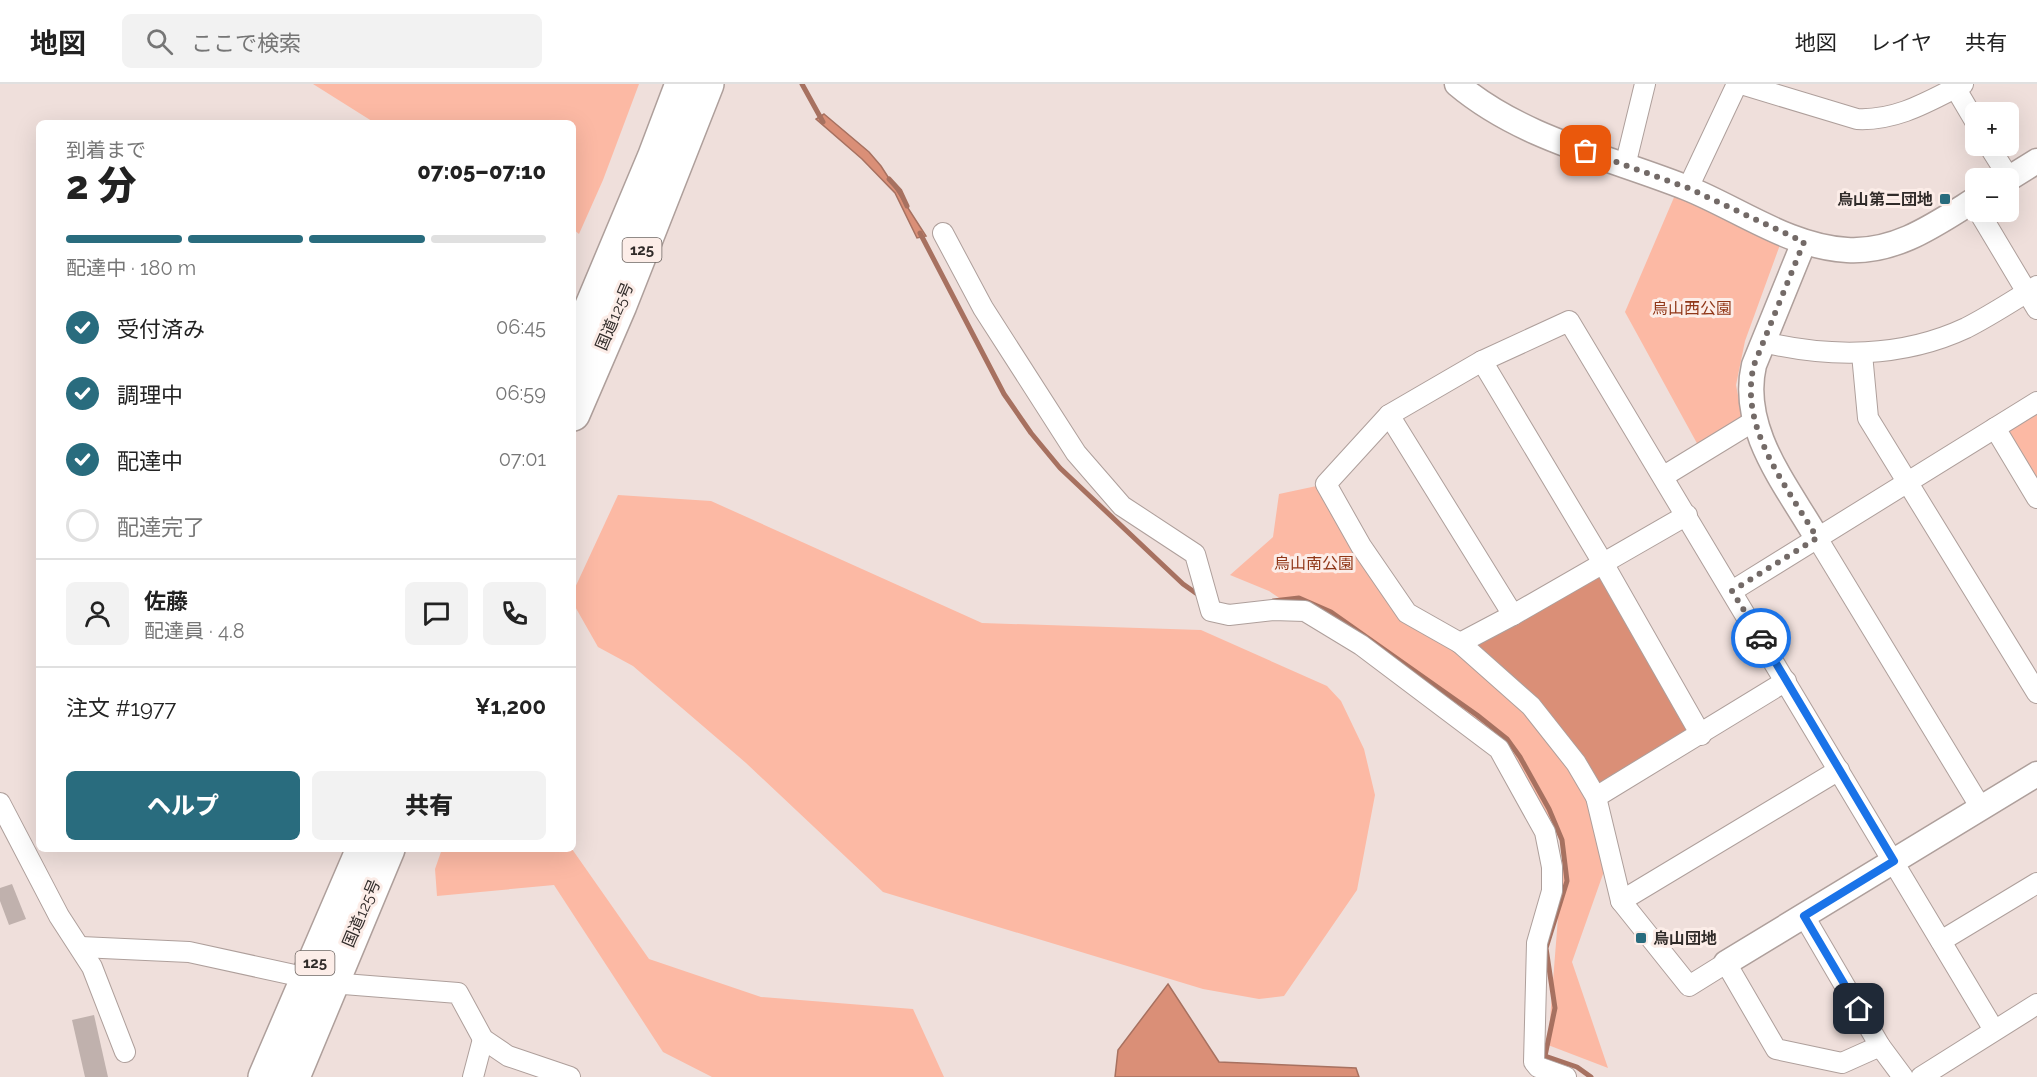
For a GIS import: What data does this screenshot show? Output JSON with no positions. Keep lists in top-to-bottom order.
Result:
{
  "streets": {
    "highway": ["125", "国道125号"]
  },
  "parks": ["烏山西公園", "烏山南公園"],
  "places": {
    "transit": ["烏山第二団地", "烏山団地"]
  },
  "page": {
    "header": "地図",
    "search": "ここで検索",
    "nav": ["地図", "レイヤ", "共有"],
    "map_buttons": ["+", "−"],
    "heading": ["2 分", "到着まで", "07:05–07:10"],
    "panel": [
      "佐藤",
      "配達員 · 4.8",
      "注文 #1977",
      "¥1,200"
    ],
    "bar": "配達中 · 180 m",
    "list": [
      ["受付済み", "06:45"],
      ["調理中", "06:59"],
      ["配達中", "07:01"],
      "配達完了"
    ],
    "buttons": ["ヘルプ", "共有"]
  }
}
